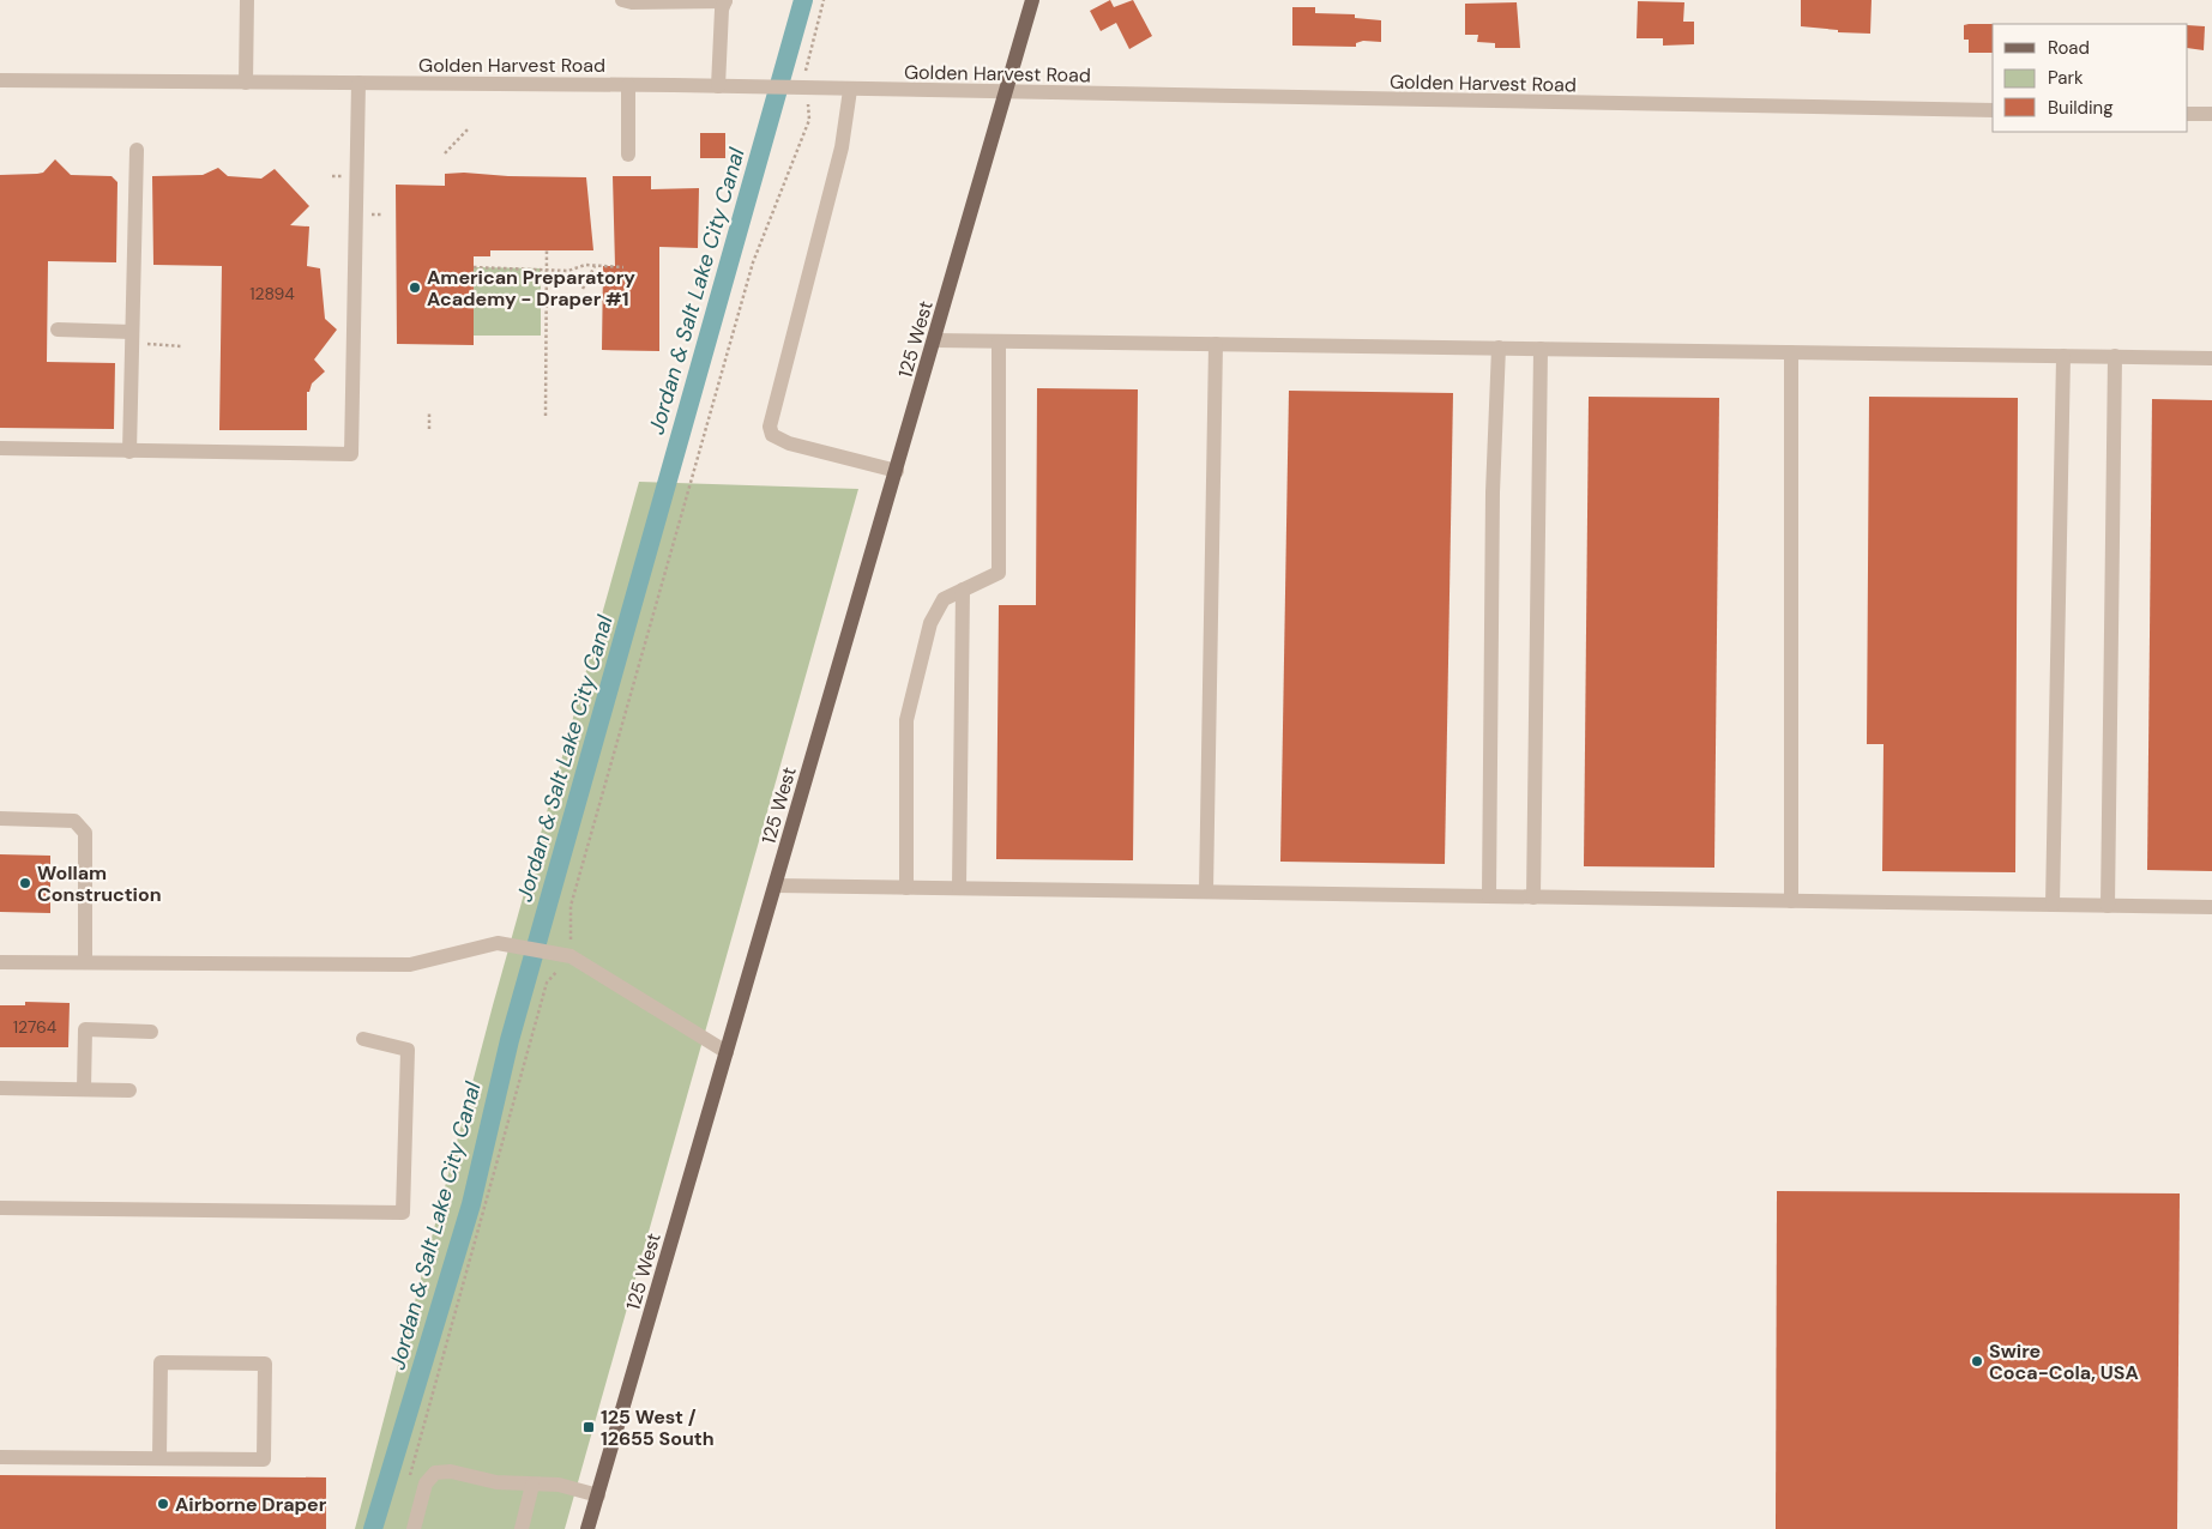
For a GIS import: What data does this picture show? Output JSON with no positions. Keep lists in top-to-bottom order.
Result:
{
  "streets": {
    "main road": ["125 West"],
    "street": ["Golden Harvest Road"]
  },
  "crossings": [
    ["Golden Harvest Road", "125 West"]
  ],
  "water": ["Jordan & Salt Lake City Canal"],
  "places": {
    "other": [
      "American Preparatory Academy - Draper #1",
      "Wollam Construction",
      "Swire Coca-Cola, USA",
      "Airborne Draper"
    ],
    "transit": ["125 West / 12655 South"]
  },
  "house_numbers": ["12894", "12764"],
  "legend": ["Road", "Park", "Building"]
}
